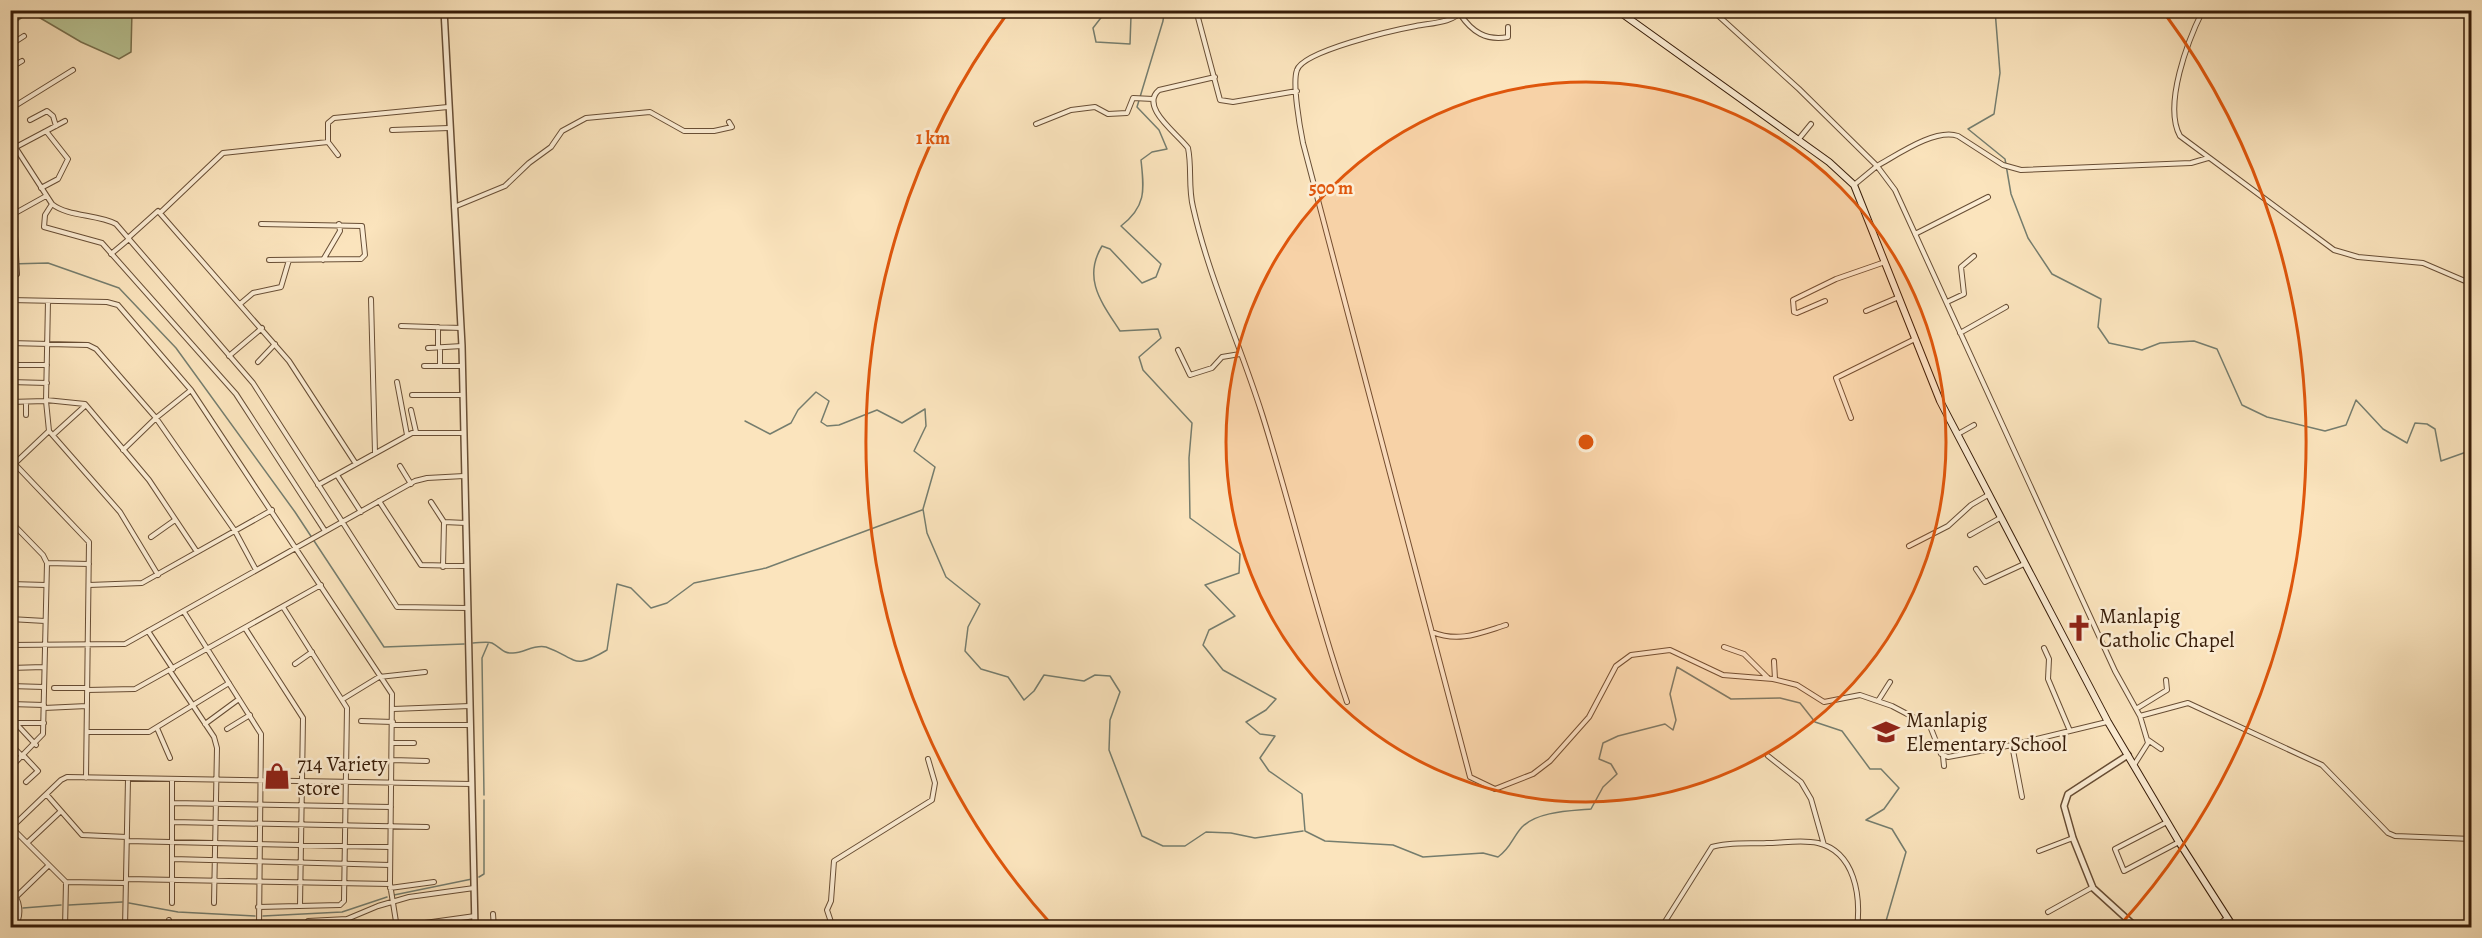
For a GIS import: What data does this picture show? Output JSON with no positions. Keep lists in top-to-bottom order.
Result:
{
  "places": {
    "church": ["Manlapig Catholic Chapel"],
    "school or university": ["Manlapig Elementary School"],
    "shop": ["714 Variety store"]
  },
  "rings": ["1 km", "500 m"]
}
